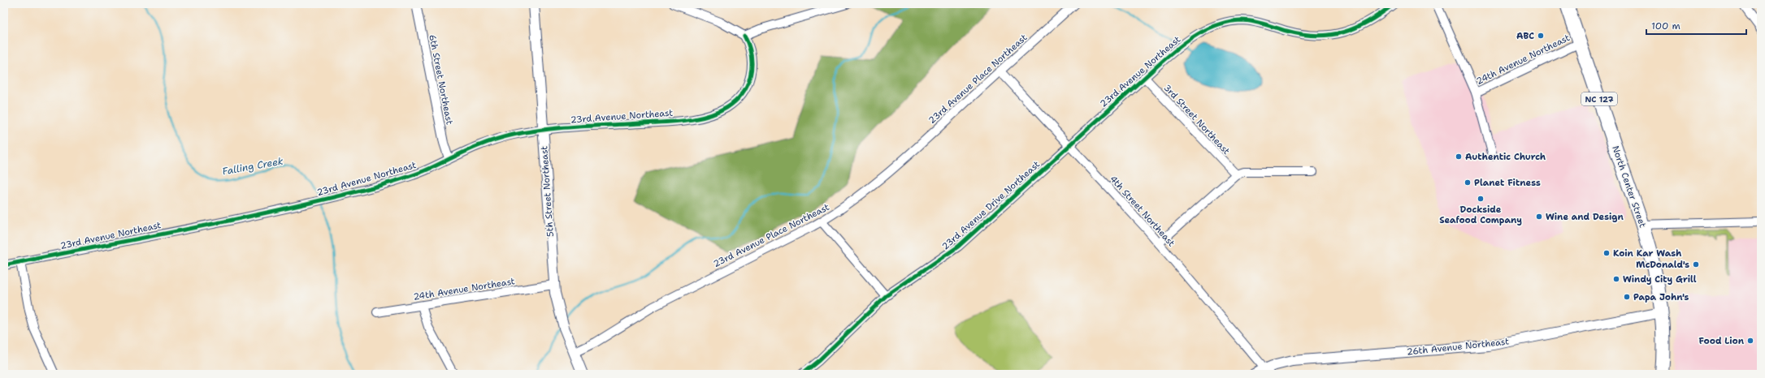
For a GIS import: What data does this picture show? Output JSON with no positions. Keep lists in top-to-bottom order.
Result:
{
  "streets": {
    "main road": ["NC 127", "North Center Street"],
    "street": [
      "24th Avenue Northeast",
      "23rd Avenue Northeast",
      "23rd Avenue Place Northeast",
      "6th Street Northeast",
      "3rd Street Northeast",
      "5th Street Northeast",
      "23rd Avenue Drive Northeast",
      "4th Street Northeast",
      "26th Avenue Northeast"
    ]
  },
  "crossings": [
    ["24th Avenue Northeast", "North Center Street"],
    ["24th Avenue Northeast", "5th Street Northeast"],
    ["23rd Avenue Northeast", "6th Street Northeast"],
    ["23rd Avenue Northeast", "3rd Street Northeast"],
    ["23rd Avenue Northeast", "5th Street Northeast"],
    ["23rd Avenue Northeast", "23rd Avenue Drive Northeast"],
    ["23rd Avenue Northeast", "4th Street Northeast"],
    ["23rd Avenue Place Northeast", "5th Street Northeast"],
    ["23rd Avenue Place Northeast", "4th Street Northeast"],
    ["North Center Street", "26th Avenue Northeast"],
    ["23rd Avenue Drive Northeast", "4th Street Northeast"],
    ["4th Street Northeast", "26th Avenue Northeast"]
  ],
  "water": ["Falling Creek"],
  "places": [
    "ABC",
    "Authentic Church",
    "Planet Fitness",
    "Dockside Seafood Company",
    "Wine and Design",
    "Koin Kar Wash",
    "McDonald's",
    "Windy City Grill",
    "Papa John's",
    "Food Lion"
  ],
  "scale_bar": "100 m"
}
